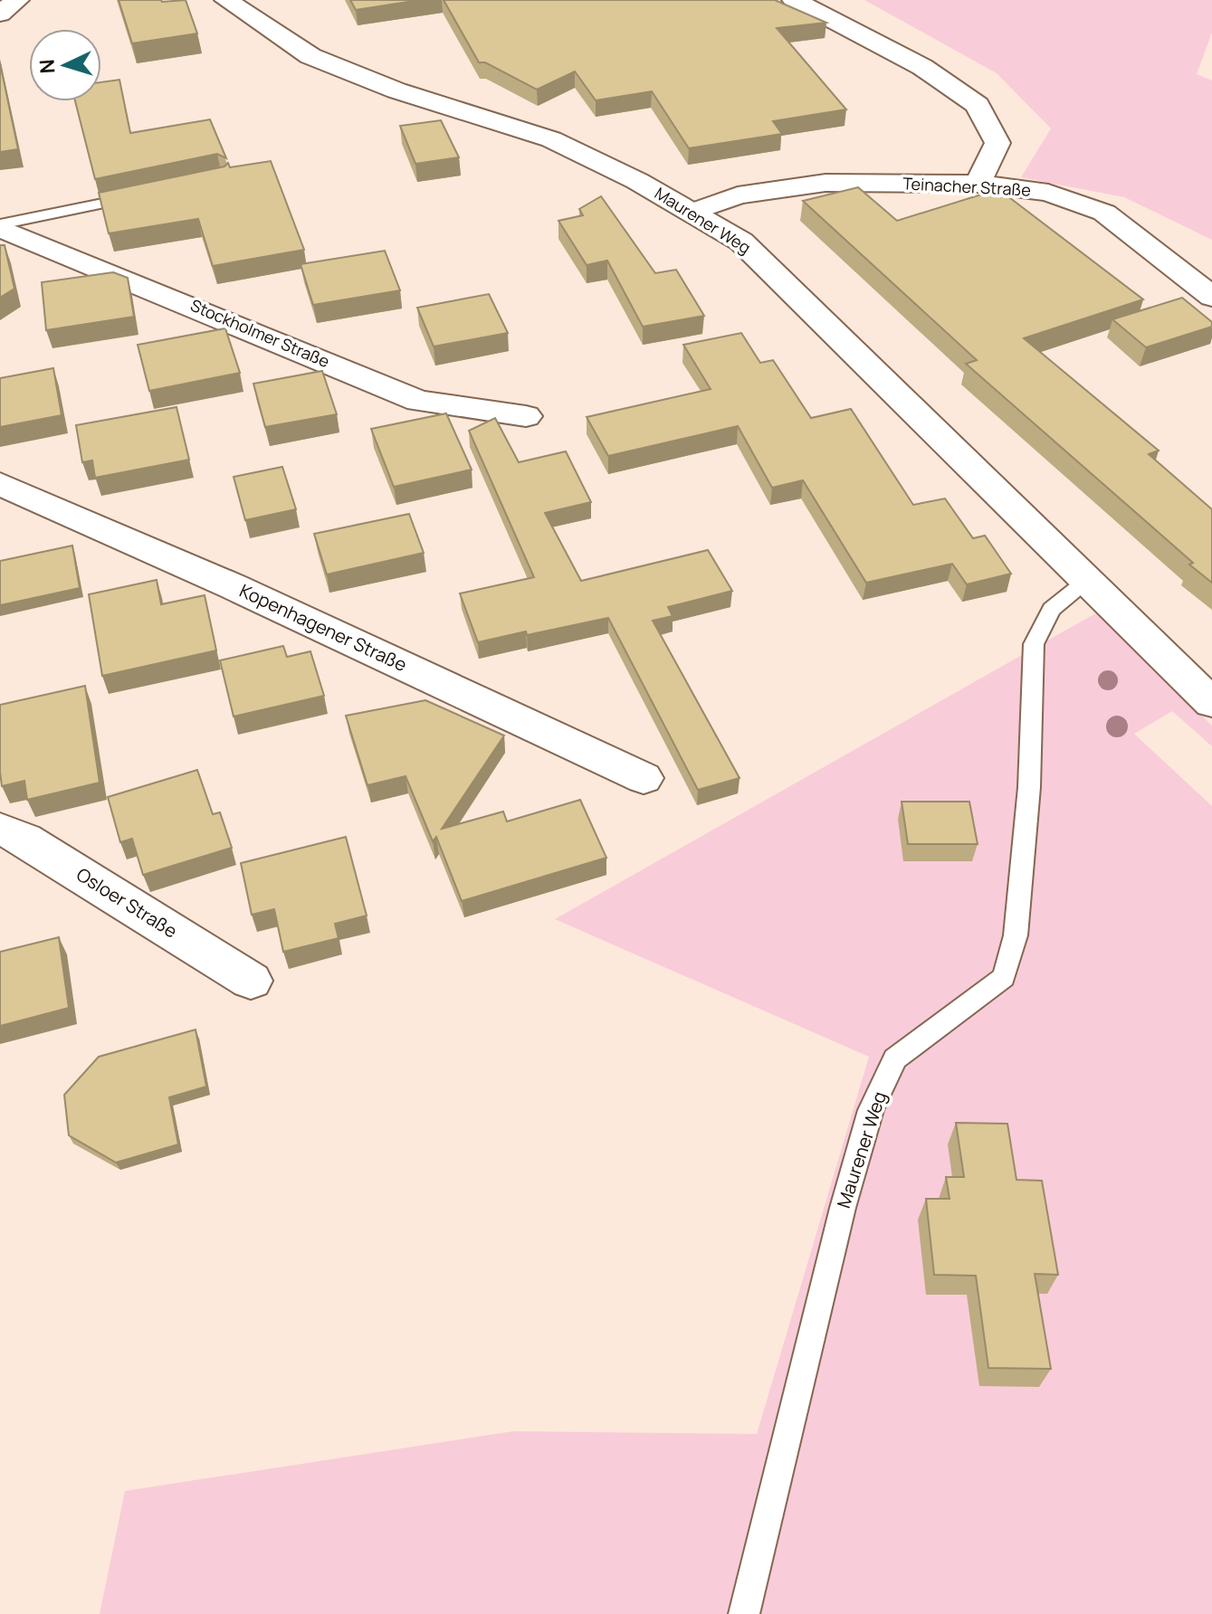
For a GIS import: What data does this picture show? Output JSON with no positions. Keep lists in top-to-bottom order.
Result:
{
  "streets": {
    "street": [
      "Teinacher Straße",
      "Maurener Weg",
      "Stockholmer Straße",
      "Kopenhagener Straße",
      "Osloer Straße"
    ]
  },
  "crossings": [
    ["Teinacher Straße", "Maurener Weg"]
  ],
  "north": "left"
}
